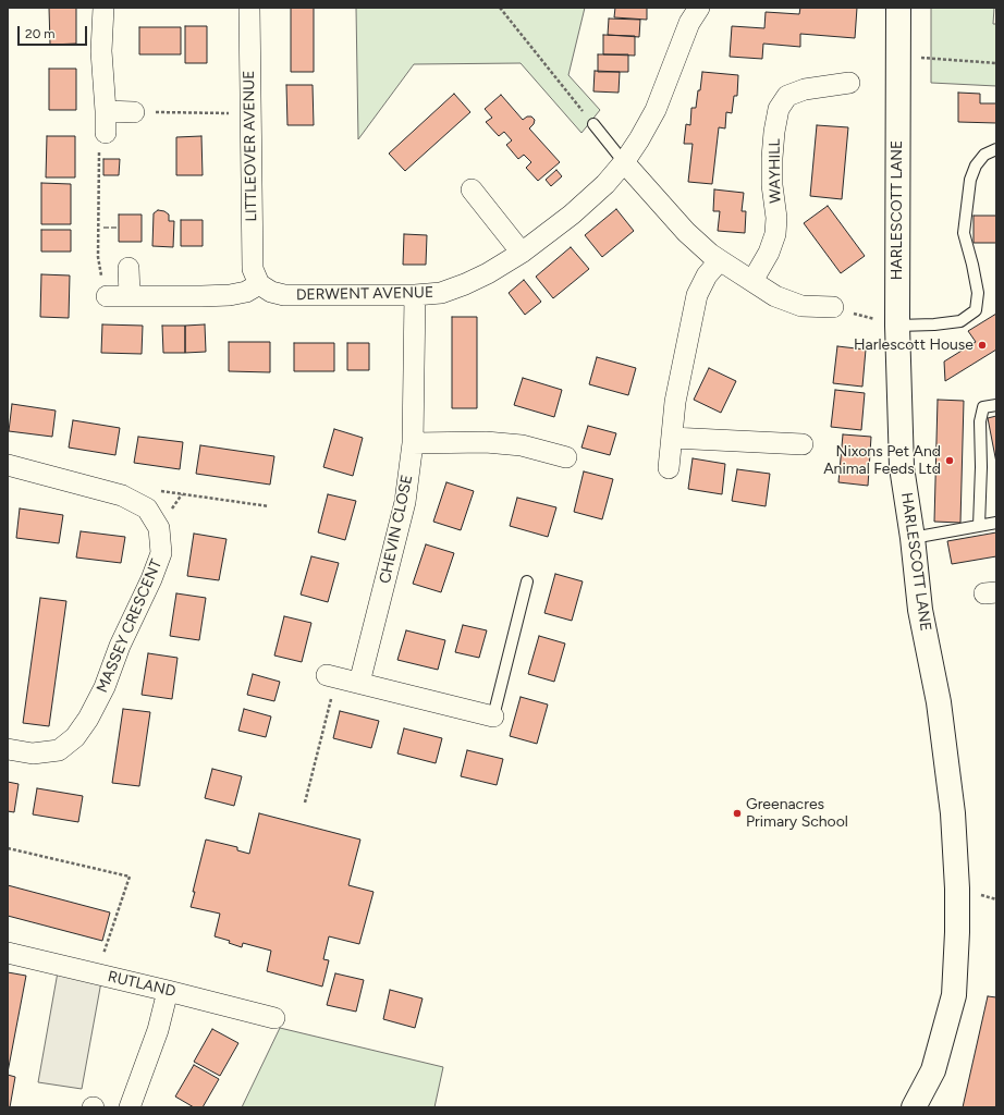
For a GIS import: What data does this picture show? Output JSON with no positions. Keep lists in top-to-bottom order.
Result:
{
  "streets": {
    "street": [
      "LITTLEOVER AVENUE",
      "WAYHILL",
      "HARLESCOTT LANE",
      "DERWENT AVENUE",
      "CHEVIN CLOSE",
      "MASSEY CRESCENT",
      "RUTLAND"
    ]
  },
  "crossings": [
    ["LITTLEOVER AVENUE", "DERWENT AVENUE"],
    ["DERWENT AVENUE", "CHEVIN CLOSE"]
  ],
  "places": ["Harlescott House", "Nixons Pet And Animal Feeds Ltd", "Greenacres Primary School"],
  "scale_bar": "20 m"
}
